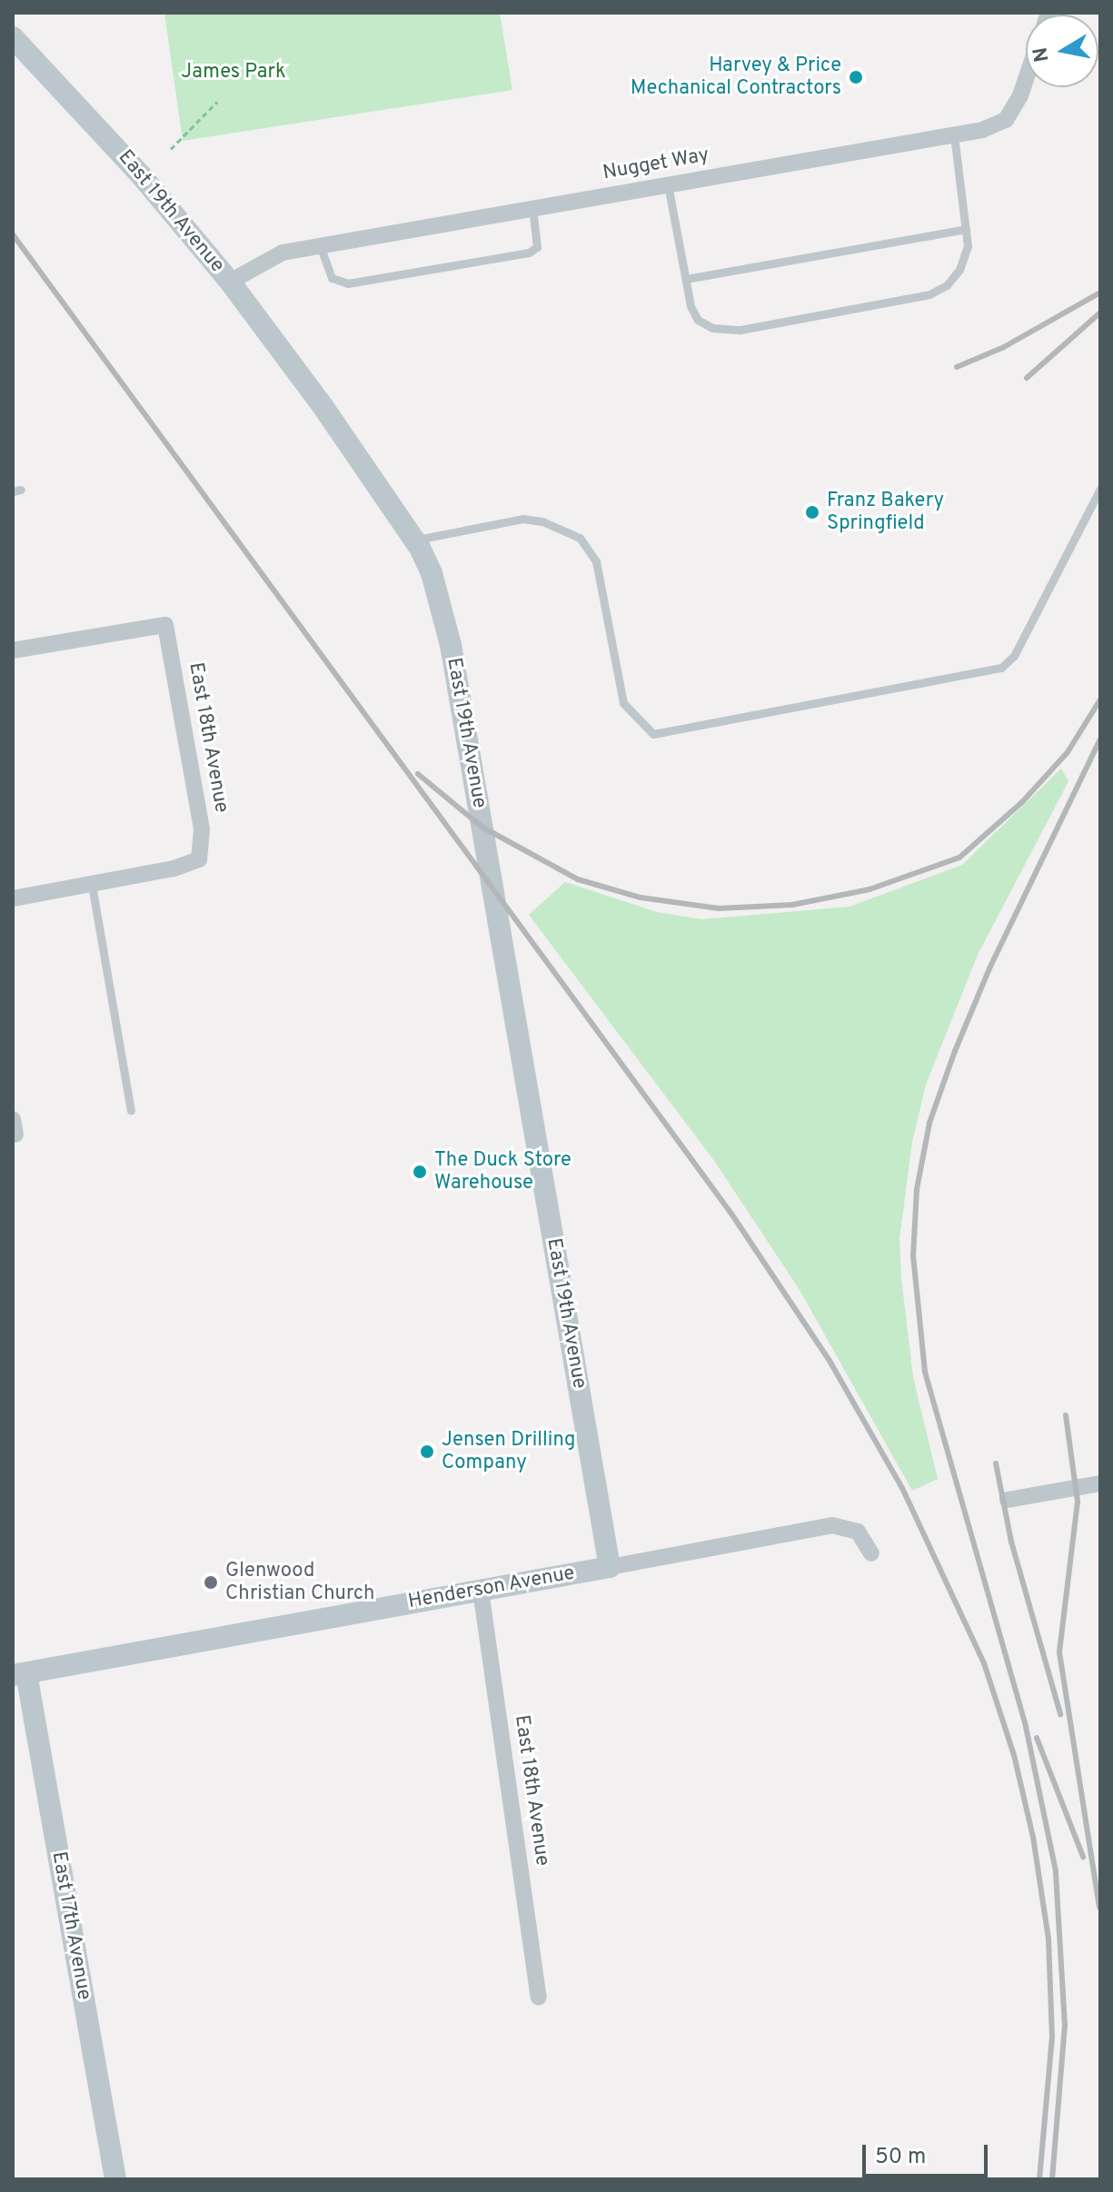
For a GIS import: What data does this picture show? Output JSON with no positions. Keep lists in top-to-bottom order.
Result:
{
  "streets": {
    "street": [
      "Nugget Way",
      "East 19th Avenue",
      "East 18th Avenue",
      "Henderson Avenue",
      "East 17th Avenue"
    ]
  },
  "crossings": [
    ["Nugget Way", "East 19th Avenue"],
    ["East 19th Avenue", "Henderson Avenue"],
    ["East 18th Avenue", "Henderson Avenue"],
    ["Henderson Avenue", "East 17th Avenue"]
  ],
  "parks": ["James Park"],
  "places": [
    "Harvey & Price Mechanical Contractors",
    "Franz Bakery Springfield",
    "The Duck Store Warehouse",
    "Jensen Drilling Company",
    "Glenwood Christian Church"
  ],
  "scale_bar": "50 m",
  "north": "left"
}
